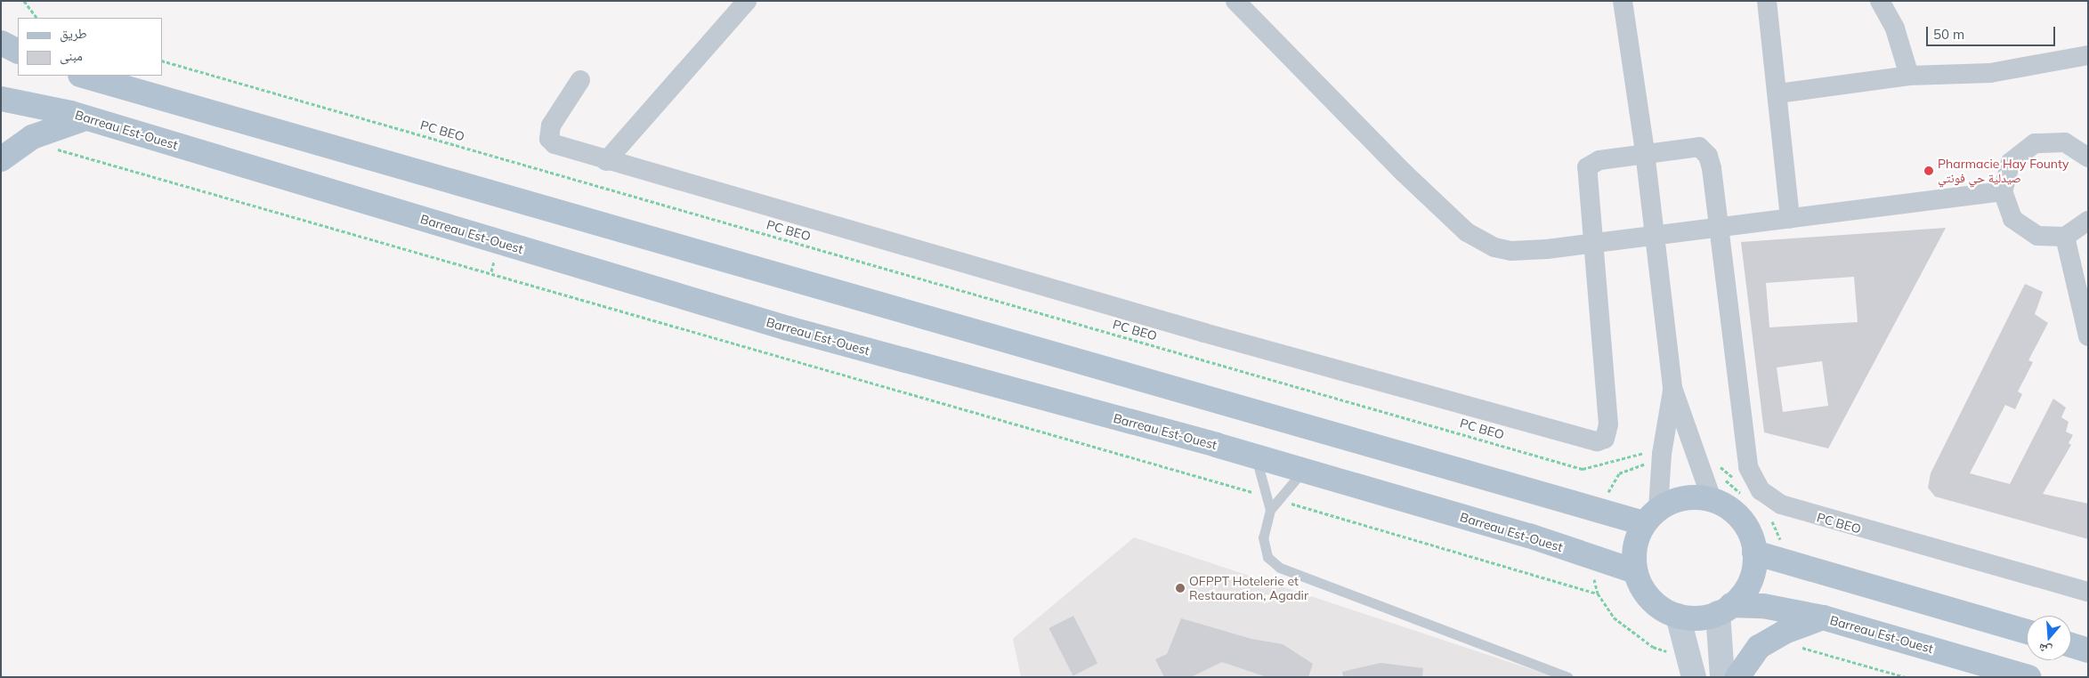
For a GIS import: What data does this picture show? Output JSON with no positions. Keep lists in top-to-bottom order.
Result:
{
  "streets": {
    "main road": ["Barreau Est-Ouest"],
    "path": ["PC BEO"]
  },
  "places": ["Pharmacie Hay Founty صيدلية حي فونتي", "OFPPT Hotelerie et Restauration, Agadir"],
  "legend": ["طريق", "مبنى"],
  "scale_bar": "50 m",
  "north": "bottom"
}
